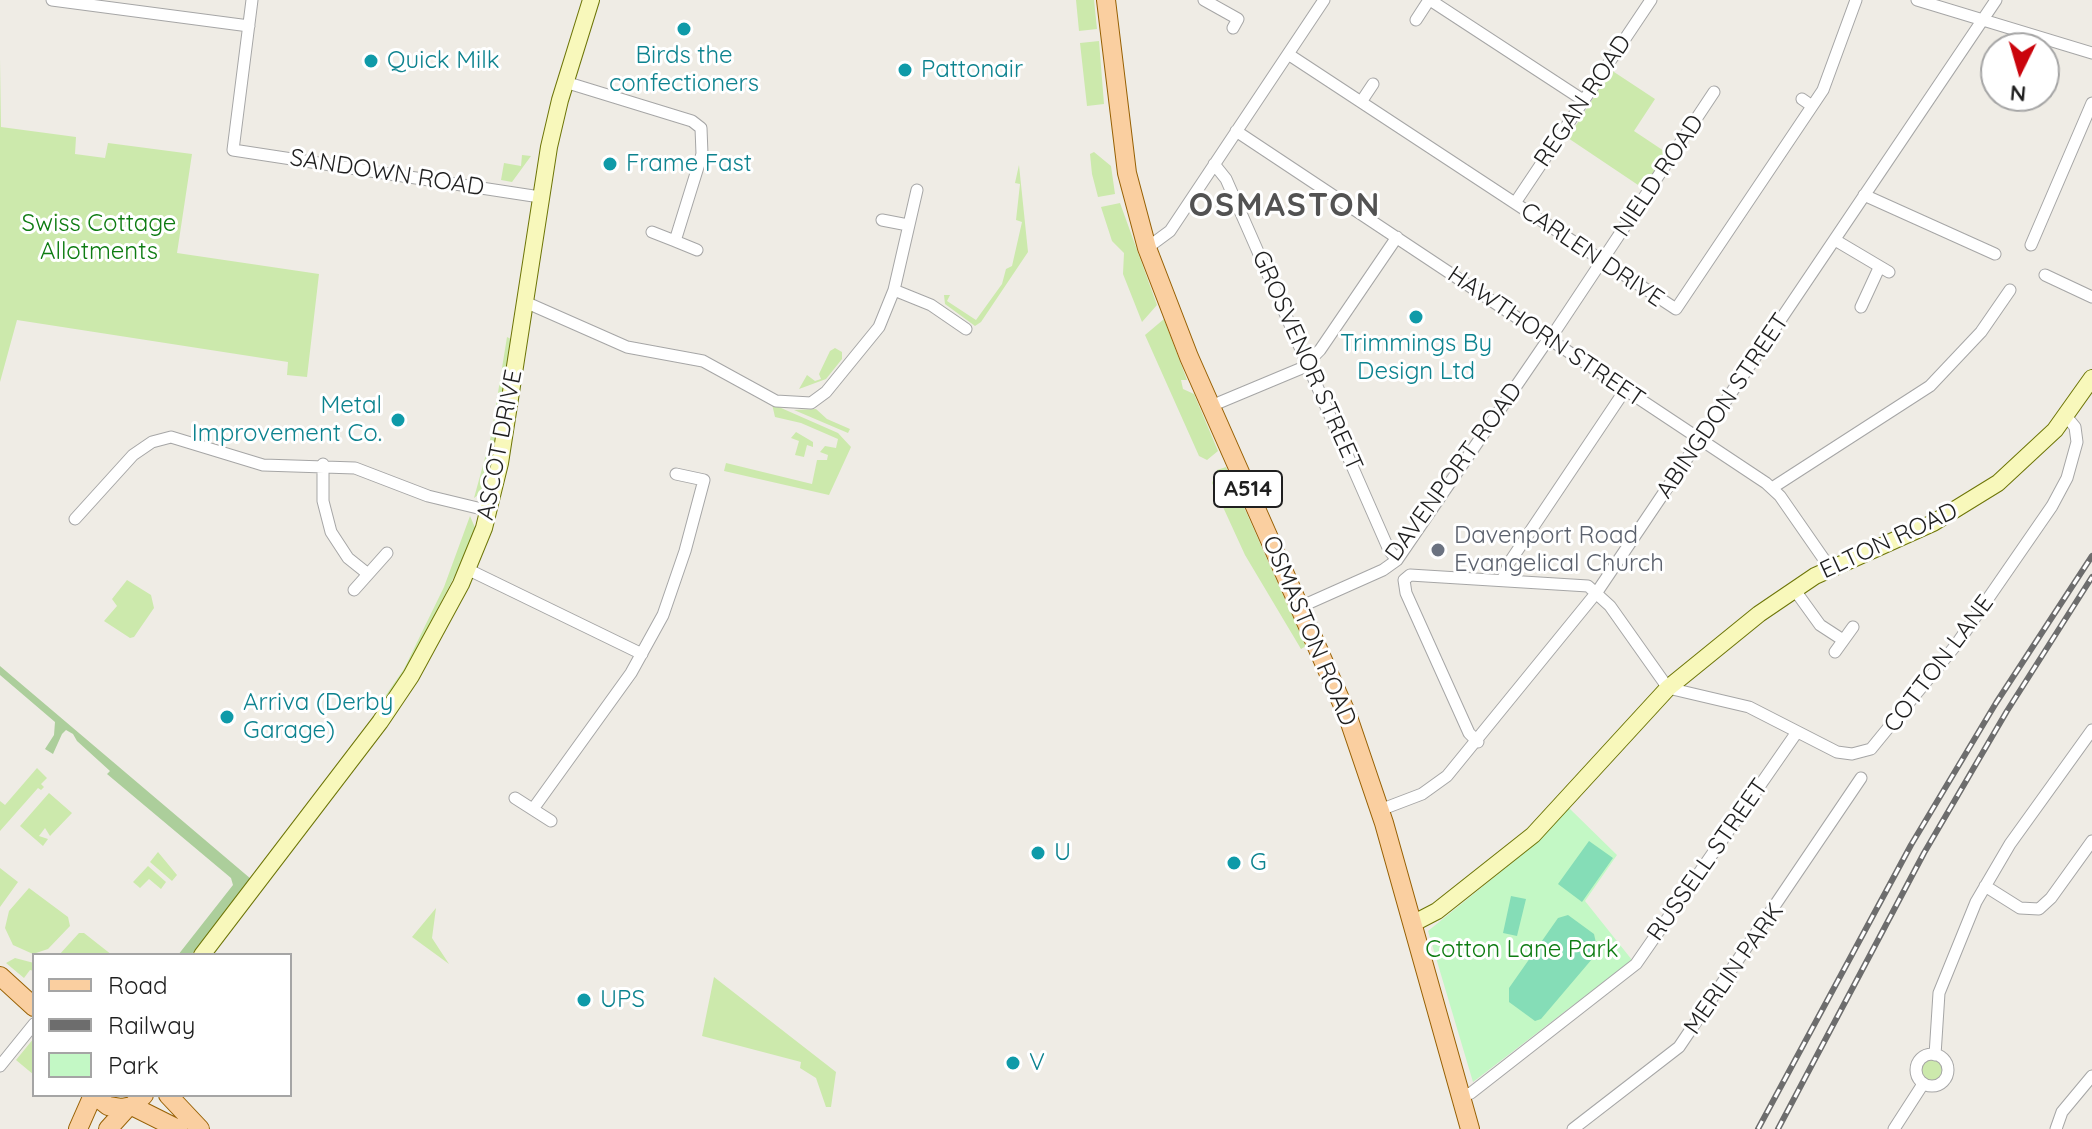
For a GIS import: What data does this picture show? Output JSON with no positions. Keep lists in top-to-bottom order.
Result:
{
  "streets": {
    "main road": ["A514", "OSMASTON ROAD"],
    "street": [
      "REGAN ROAD",
      "SANDOWN ROAD",
      "NIELD ROAD",
      "CARLEN DRIVE",
      "HAWTHORN STREET",
      "GROSVENOR STREET",
      "ABINGDON STREET",
      "ASCOT DRIVE",
      "DAVENPORT ROAD",
      "ELTON ROAD",
      "COTTON LANE",
      "RUSSELL STREET",
      "MERLIN PARK"
    ]
  },
  "crossings": [
    ["REGAN ROAD", "CARLEN DRIVE"],
    ["SANDOWN ROAD", "ASCOT DRIVE"],
    ["NIELD ROAD", "CARLEN DRIVE"],
    ["NIELD ROAD", "HAWTHORN STREET"],
    ["NIELD ROAD", "DAVENPORT ROAD"],
    ["HAWTHORN STREET", "ABINGDON STREET"],
    ["HAWTHORN STREET", "DAVENPORT ROAD"],
    ["HAWTHORN STREET", "ELTON ROAD"],
    ["GROSVENOR STREET", "DAVENPORT ROAD"],
    ["ABINGDON STREET", "OSMASTON ROAD"],
    ["DAVENPORT ROAD", "OSMASTON ROAD"],
    ["ELTON ROAD", "COTTON LANE"],
    ["OSMASTON ROAD", "RUSSELL STREET"],
    ["COTTON LANE", "RUSSELL STREET"]
  ],
  "districts": ["OSMASTON"],
  "parks": ["Swiss Cottage Allotments", "Cotton Lane Park"],
  "places": [
    "Birds the confectioners",
    "Quick Milk",
    "Pattonair",
    "Frame Fast",
    "Trimmings By Design Ltd",
    "Metal Improvement Co.",
    "Davenport Road Evangelical Church",
    "Arriva (Derby Garage)",
    "U",
    "G",
    "UPS",
    "V"
  ],
  "legend": ["Road", "Railway", "Park"],
  "north": "bottom"
}
